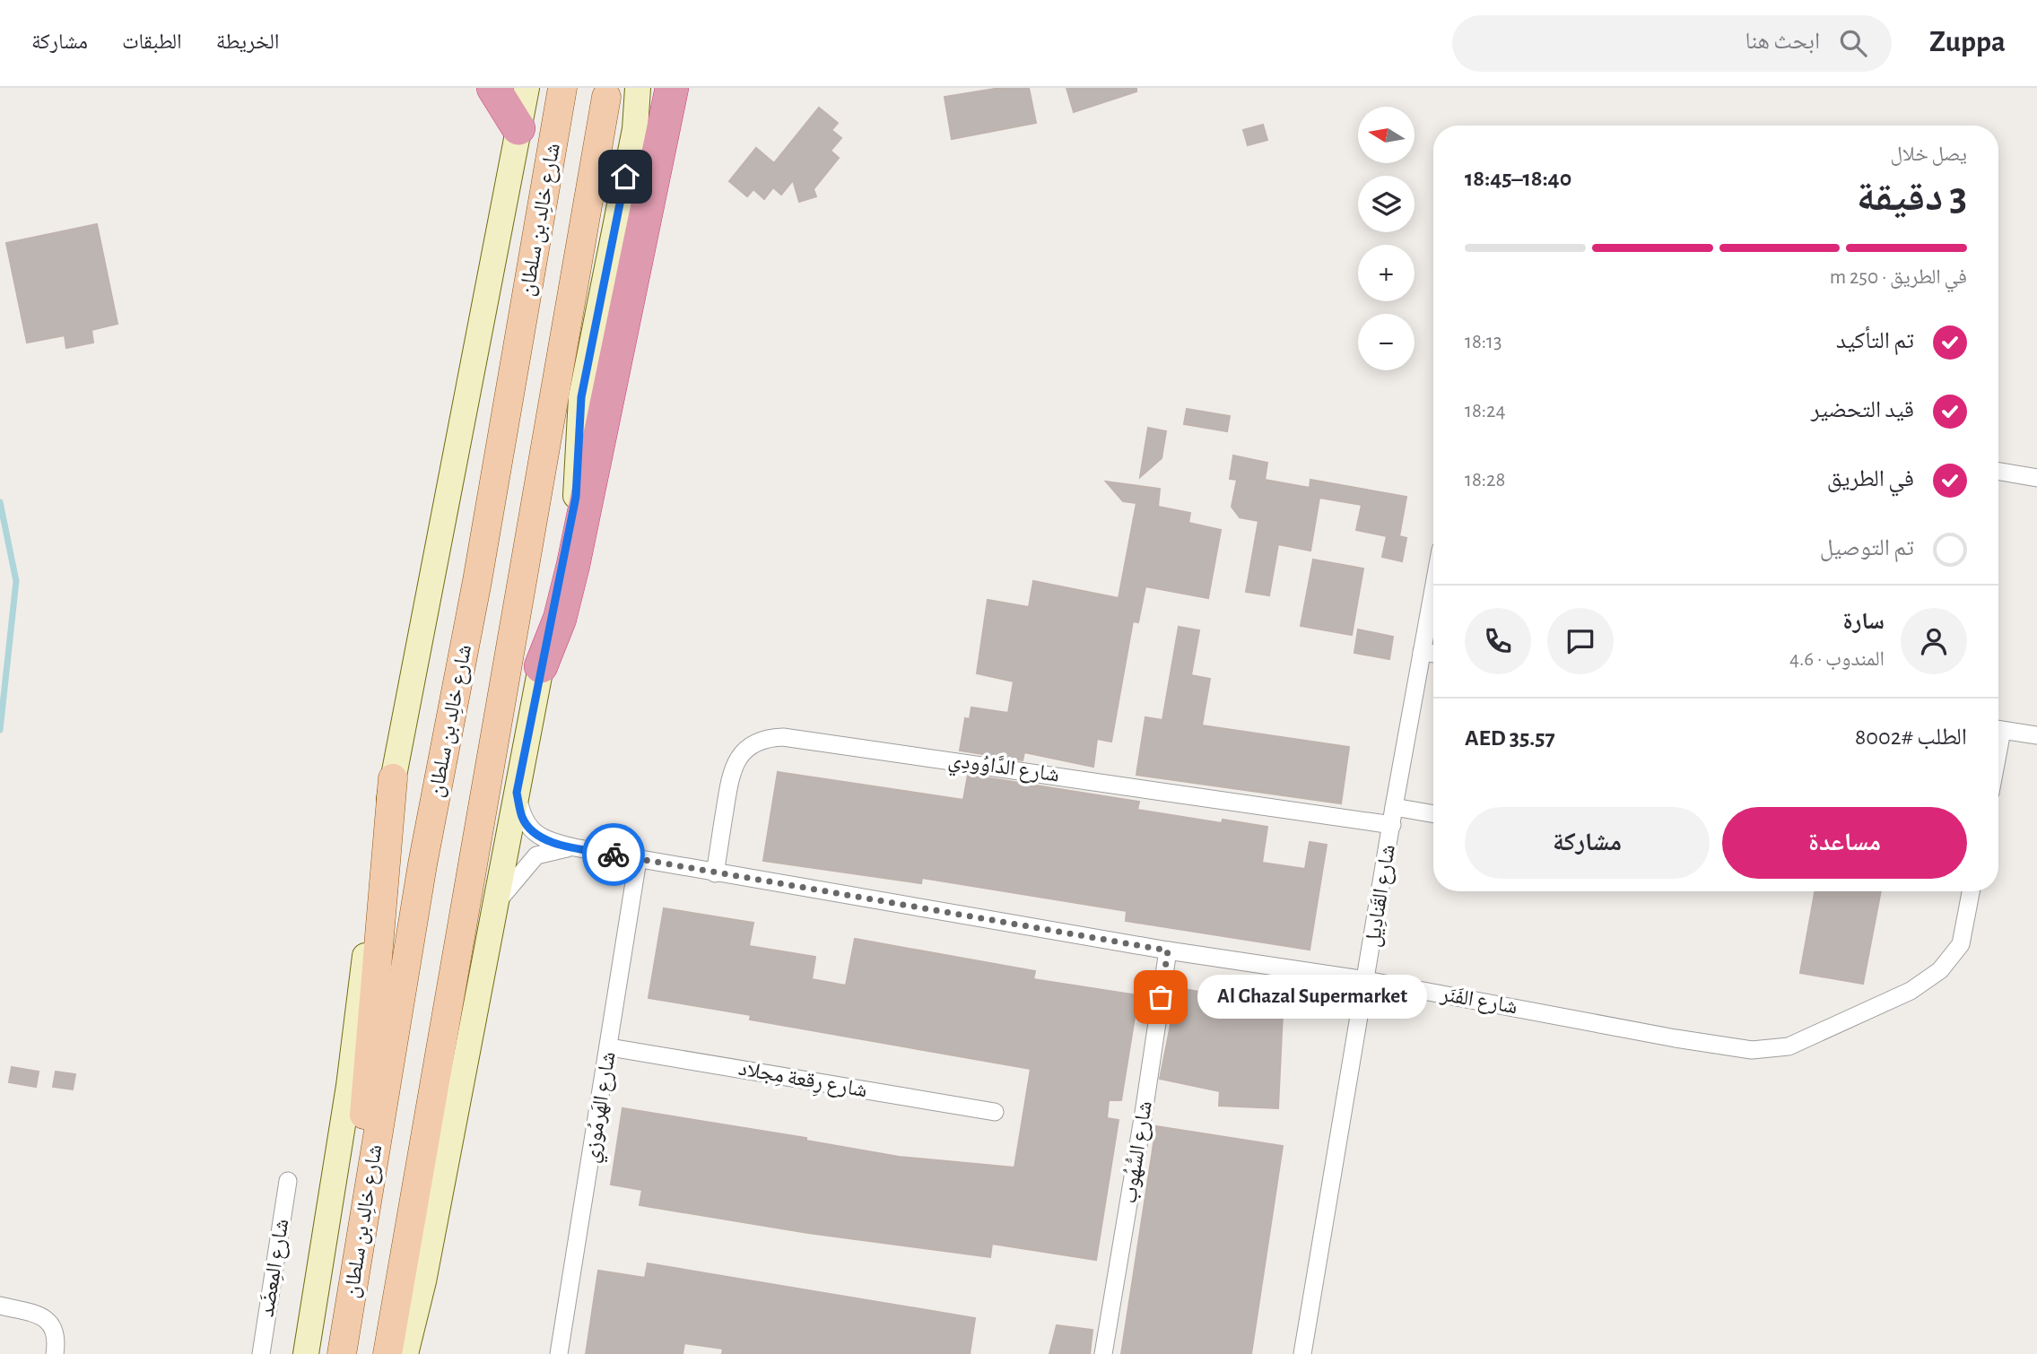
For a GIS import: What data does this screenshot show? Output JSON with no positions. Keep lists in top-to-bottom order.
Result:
{
  "streets": {
    "main road": ["شارع خالِد بن سلطان"],
    "street": [
      "شارع الدَّاوُودِي",
      "شارع القَنادِيل",
      "شارع الفَنَر",
      "شارع رِقعة مِجلاد",
      "شارع الهَرمُوزي",
      "شارع السُّهُوب",
      "شارع المِعضَد"
    ]
  },
  "crossings": [
    ["شارع الدَّاوُودِي", "شارع القَنادِيل"],
    ["شارع الدَّاوُودِي", "شارع الفَنَر"],
    ["شارع القَنادِيل", "شارع الفَنَر"],
    ["شارع الفَنَر", "شارع الهَرمُوزي"],
    ["شارع الفَنَر", "شارع السُّهُوب"],
    ["شارع رِقعة مِجلاد", "شارع الهَرمُوزي"]
  ],
  "places": ["Al Ghazal Supermarket"],
  "north": "left",
  "page": {
    "header": "Zuppa",
    "search": "ابحث هنا",
    "nav": ["الخريطة", "الطبقات", "مشاركة"],
    "map_buttons": ["+", "−"],
    "heading": ["3 دقيقة", "يصل خلال", "18:40–18:45"],
    "panel": [
      "سارة",
      "المندوب · 4.6",
      "الطلب #8002",
      "AED 35.57"
    ],
    "bar": "في الطريق · 250 m",
    "list": [
      ["تم التأكيد", "18:13"],
      ["قيد التحضير", "18:24"],
      ["في الطريق", "18:28"],
      "تم التوصيل"
    ],
    "buttons": ["مساعدة", "مشاركة"],
    "bubble": "Al Ghazal Supermarket"
  }
}
